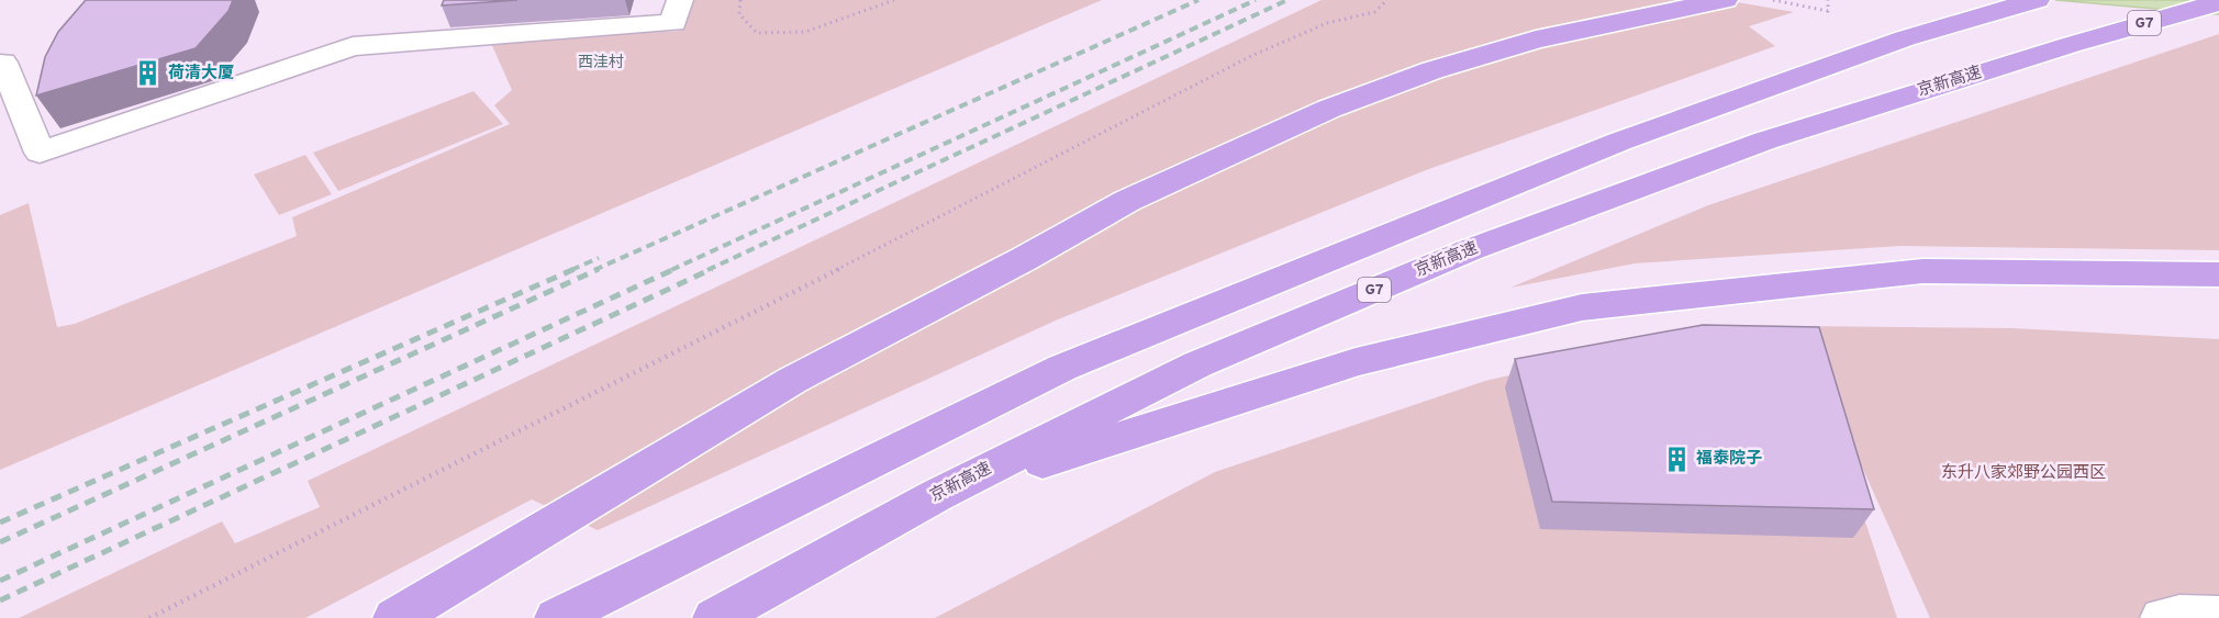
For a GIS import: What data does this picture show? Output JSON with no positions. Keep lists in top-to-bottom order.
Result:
{
  "streets": {
    "highway": ["G7", "京新高速"]
  },
  "districts": ["西洼村"],
  "parks": ["东升八家郊野公园西区"],
  "places": {
    "building": ["荷清大厦", "福泰院子"]
  }
}
